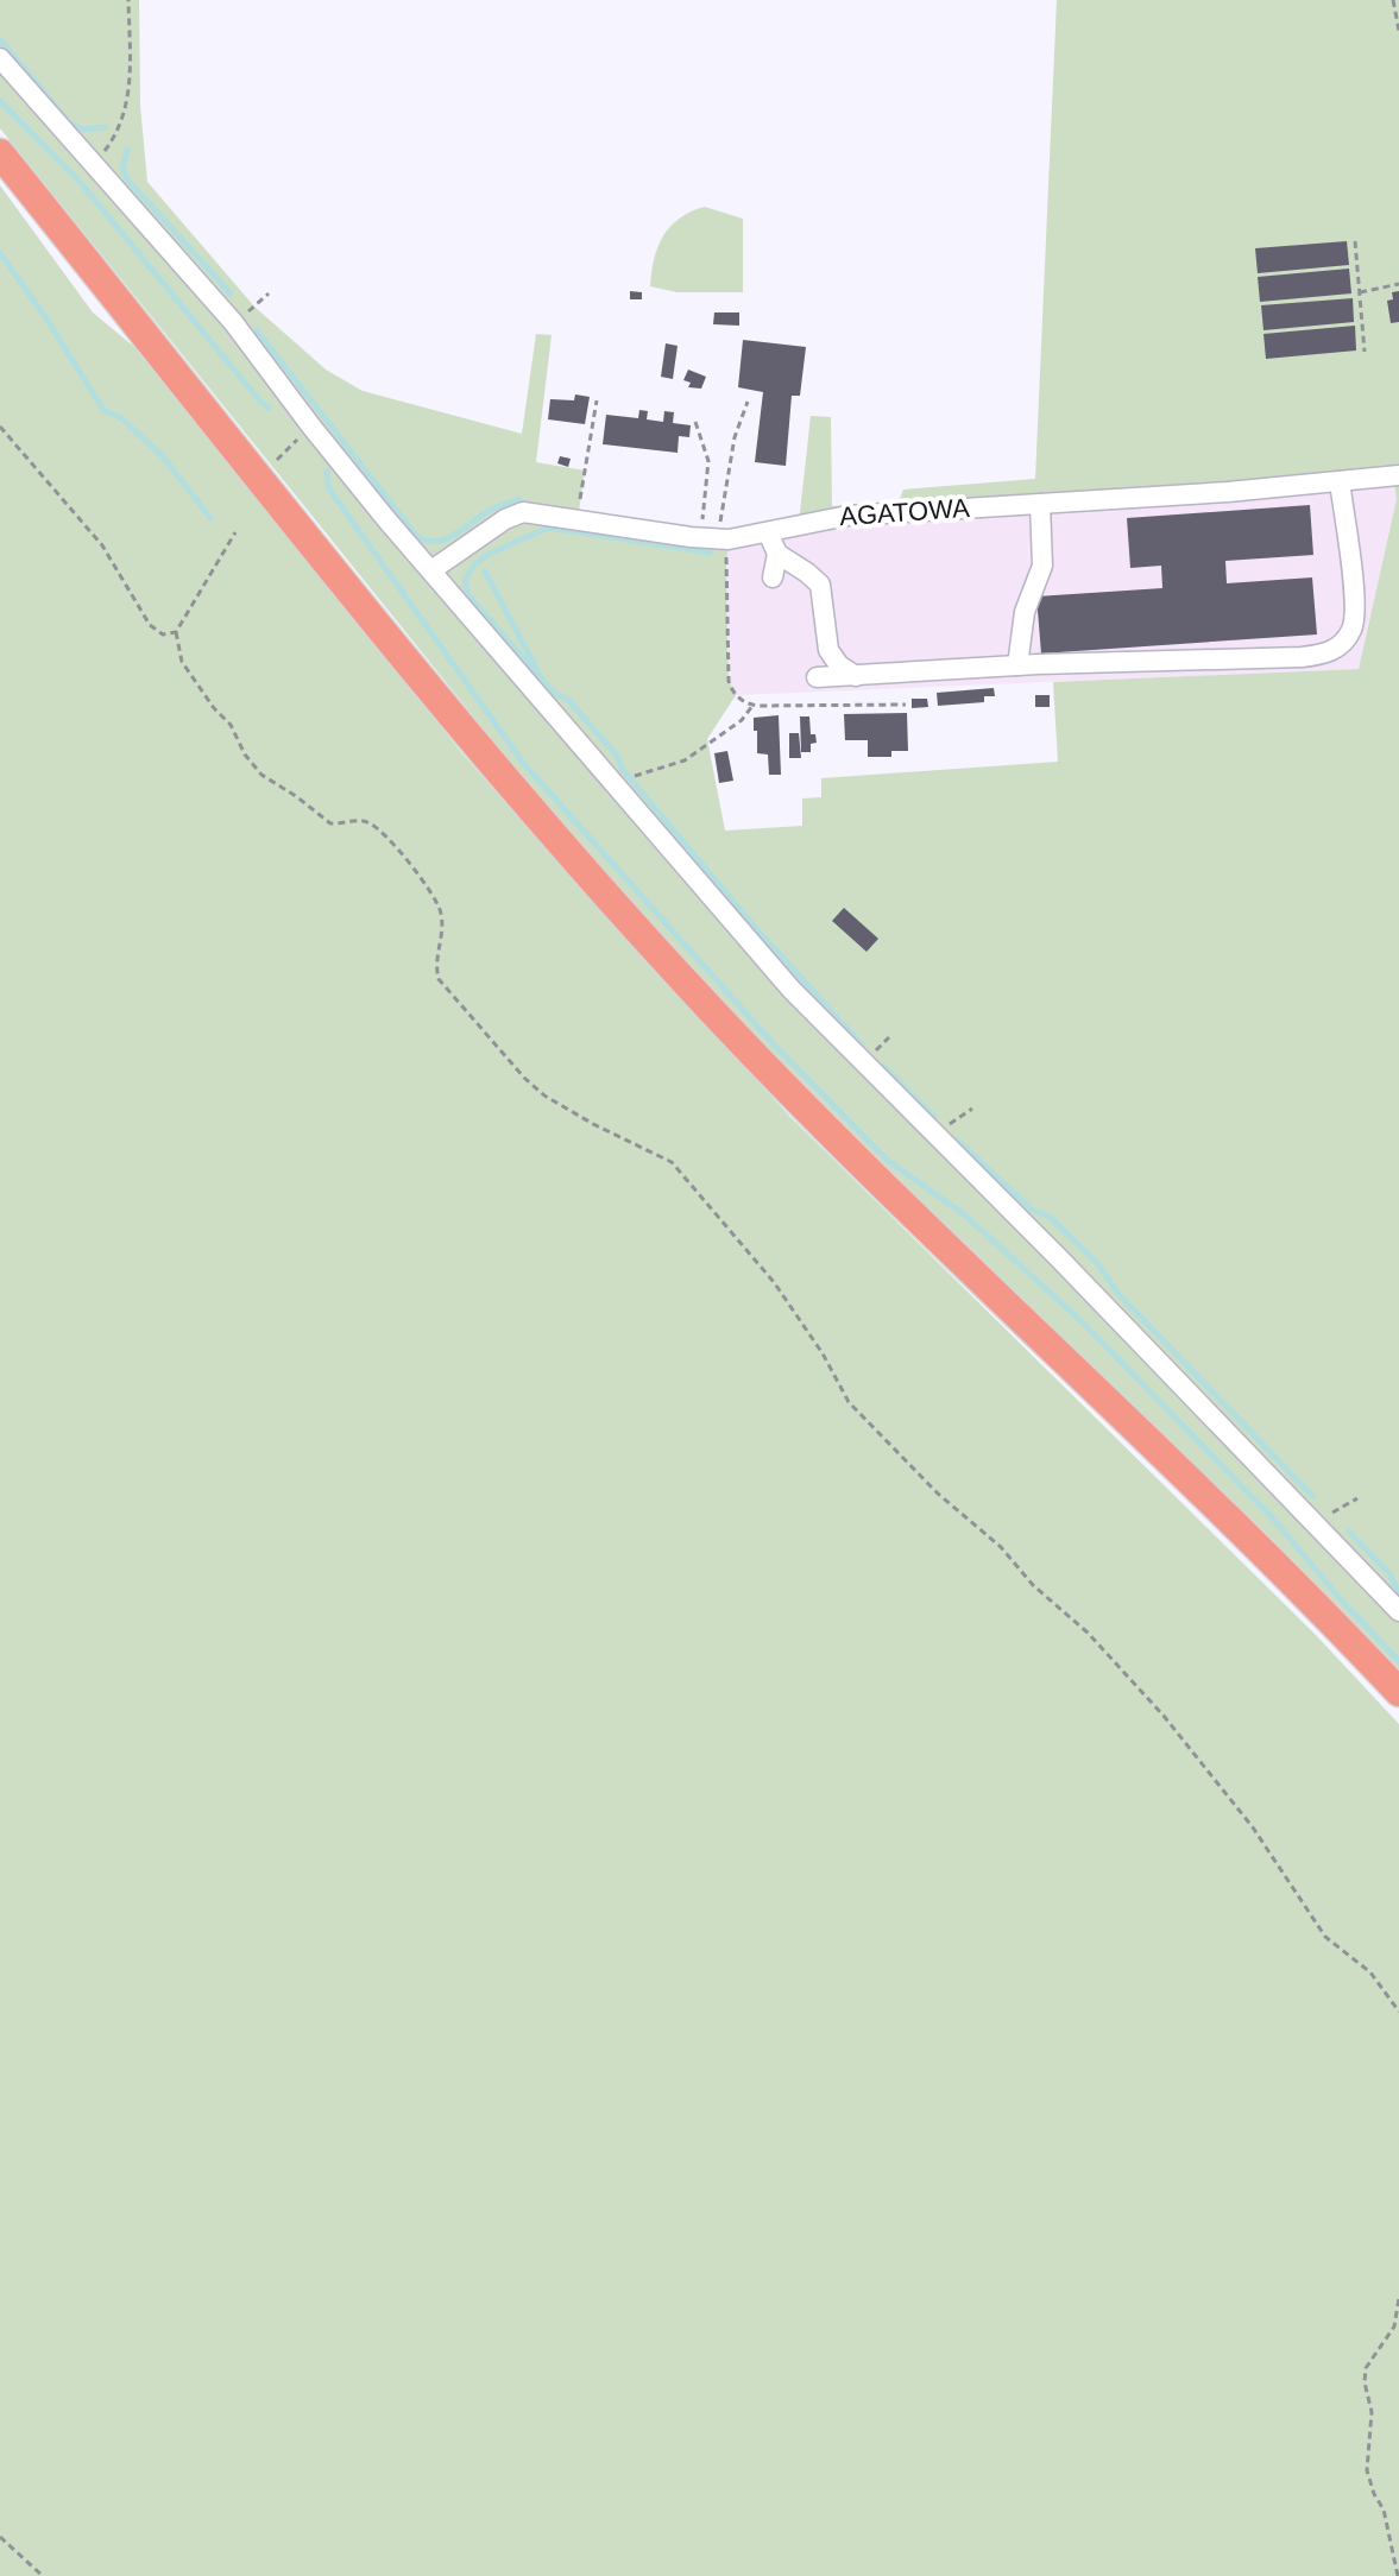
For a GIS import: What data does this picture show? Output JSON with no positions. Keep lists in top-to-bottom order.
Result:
{
  "streets": {
    "street": ["AGATOWA"]
  }
}
